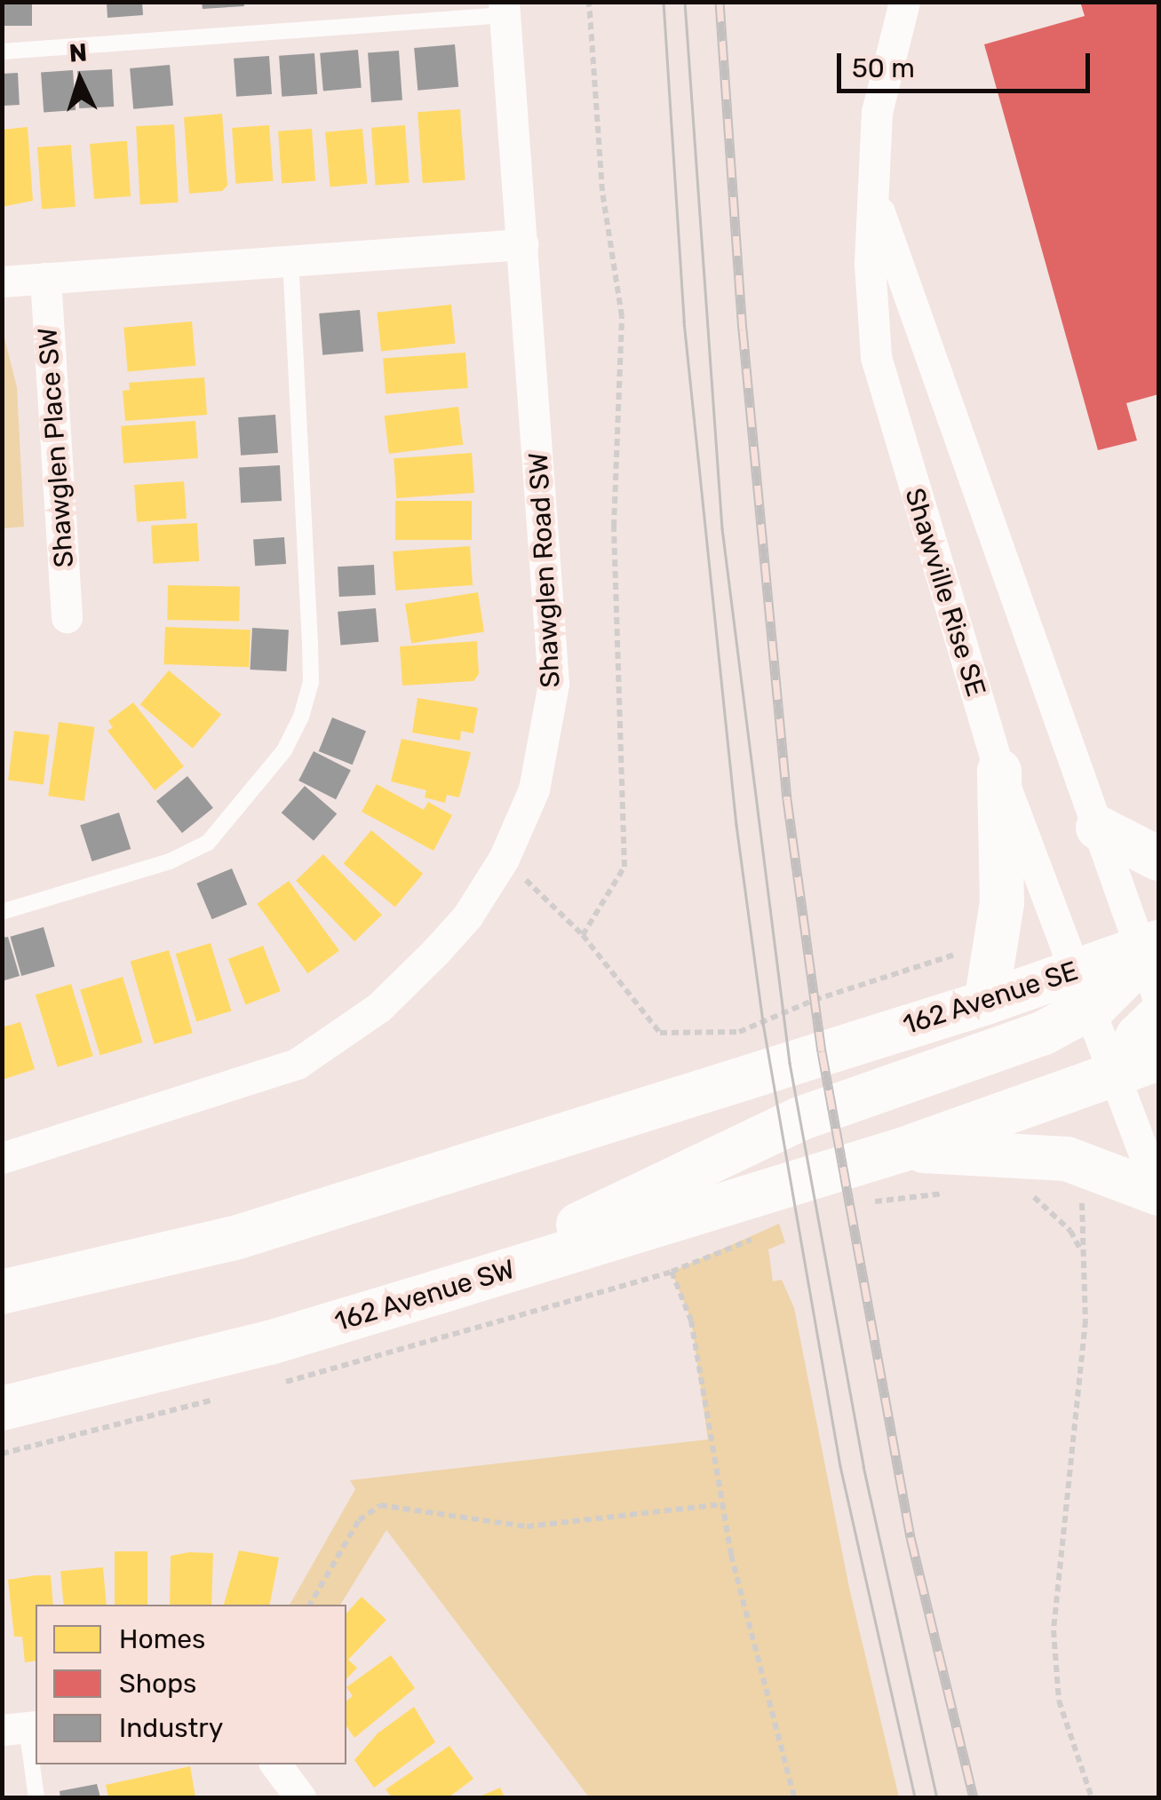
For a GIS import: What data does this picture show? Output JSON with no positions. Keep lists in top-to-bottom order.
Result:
{
  "streets": {
    "main road": ["162 Avenue SE", "162 Avenue SW"],
    "street": ["Shawglen Place SW", "Shawglen Road SW", "Shawville Rise SE"]
  },
  "crossings": [
    ["Shawville Rise SE", "162 Avenue SE"]
  ],
  "legend": ["Homes", "Shops", "Industry"],
  "scale_bar": "50 m",
  "north": "top"
}
